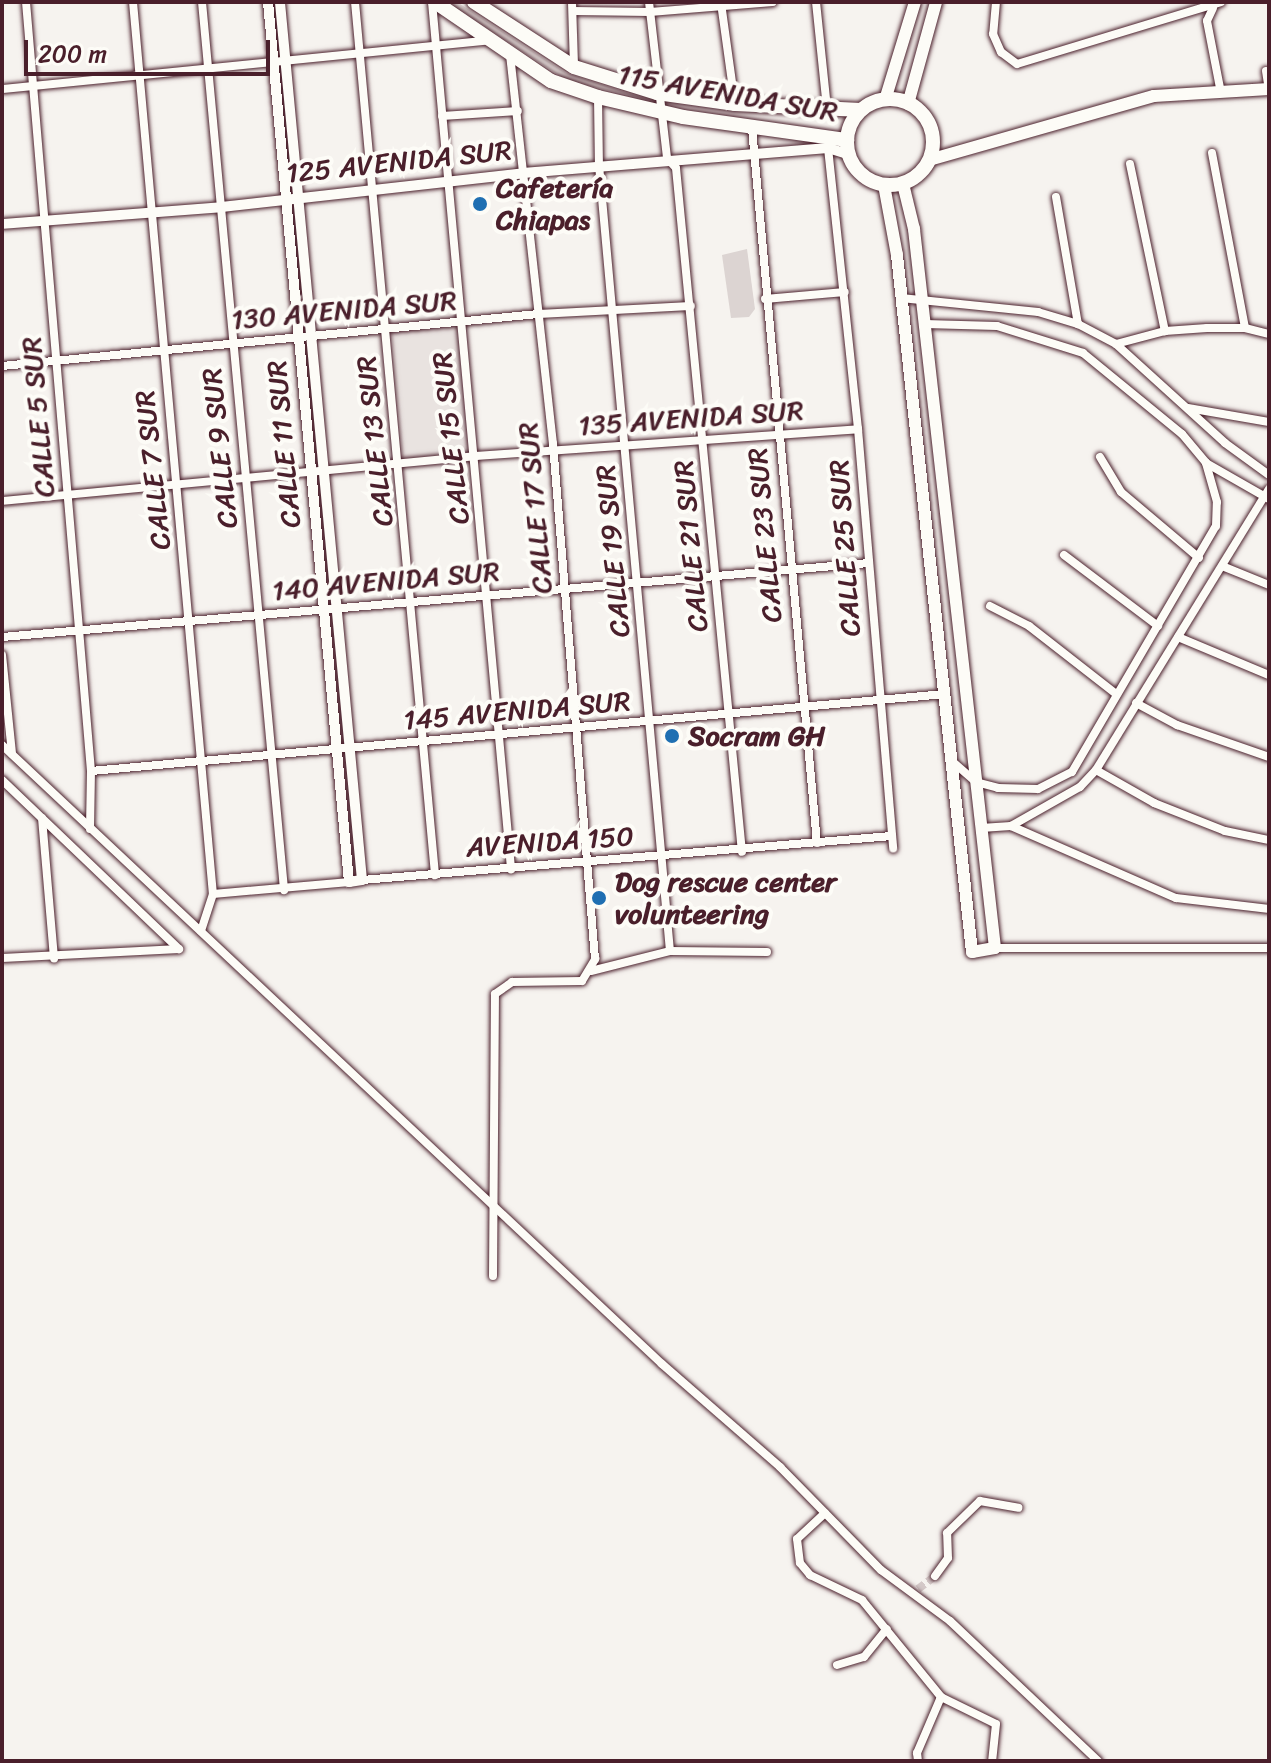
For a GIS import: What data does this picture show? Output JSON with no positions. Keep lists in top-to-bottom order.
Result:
{
  "streets": {
    "main road": ["115 AVENIDA SUR"],
    "street": [
      "125 AVENIDA SUR",
      "130 AVENIDA SUR",
      "CALLE 5 SUR",
      "135 AVENIDA SUR",
      "CALLE 15 SUR",
      "CALLE 13 SUR",
      "CALLE 11 SUR",
      "CALLE 9 SUR",
      "CALLE 7 SUR",
      "CALLE 17 SUR",
      "CALLE 23 SUR",
      "CALLE 21 SUR",
      "CALLE 25 SUR",
      "CALLE 19 SUR",
      "140 AVENIDA SUR",
      "145 AVENIDA SUR",
      "AVENIDA 150"
    ]
  },
  "crossings": [
    ["115 AVENIDA SUR", "125 AVENIDA SUR"],
    ["115 AVENIDA SUR", "CALLE 15 SUR"],
    ["115 AVENIDA SUR", "CALLE 17 SUR"],
    ["115 AVENIDA SUR", "CALLE 23 SUR"],
    ["115 AVENIDA SUR", "CALLE 21 SUR"],
    ["115 AVENIDA SUR", "CALLE 19 SUR"],
    ["125 AVENIDA SUR", "CALLE 5 SUR"],
    ["125 AVENIDA SUR", "CALLE 15 SUR"],
    ["125 AVENIDA SUR", "CALLE 13 SUR"],
    ["125 AVENIDA SUR", "CALLE 11 SUR"],
    ["125 AVENIDA SUR", "CALLE 9 SUR"],
    ["125 AVENIDA SUR", "CALLE 7 SUR"],
    ["125 AVENIDA SUR", "CALLE 17 SUR"],
    ["125 AVENIDA SUR", "CALLE 23 SUR"],
    ["125 AVENIDA SUR", "CALLE 21 SUR"],
    ["125 AVENIDA SUR", "CALLE 25 SUR"],
    ["125 AVENIDA SUR", "CALLE 19 SUR"],
    ["130 AVENIDA SUR", "CALLE 5 SUR"],
    ["130 AVENIDA SUR", "CALLE 15 SUR"],
    ["130 AVENIDA SUR", "CALLE 13 SUR"],
    ["130 AVENIDA SUR", "CALLE 11 SUR"],
    ["130 AVENIDA SUR", "CALLE 9 SUR"],
    ["130 AVENIDA SUR", "CALLE 7 SUR"],
    ["130 AVENIDA SUR", "CALLE 17 SUR"],
    ["130 AVENIDA SUR", "CALLE 21 SUR"],
    ["130 AVENIDA SUR", "CALLE 19 SUR"],
    ["CALLE 5 SUR", "135 AVENIDA SUR"],
    ["CALLE 5 SUR", "140 AVENIDA SUR"],
    ["CALLE 5 SUR", "145 AVENIDA SUR"],
    ["135 AVENIDA SUR", "CALLE 15 SUR"],
    ["135 AVENIDA SUR", "CALLE 13 SUR"],
    ["135 AVENIDA SUR", "CALLE 11 SUR"],
    ["135 AVENIDA SUR", "CALLE 9 SUR"],
    ["135 AVENIDA SUR", "CALLE 7 SUR"],
    ["135 AVENIDA SUR", "CALLE 17 SUR"],
    ["135 AVENIDA SUR", "CALLE 23 SUR"],
    ["135 AVENIDA SUR", "CALLE 21 SUR"],
    ["135 AVENIDA SUR", "CALLE 25 SUR"],
    ["135 AVENIDA SUR", "CALLE 19 SUR"],
    ["CALLE 15 SUR", "140 AVENIDA SUR"],
    ["CALLE 15 SUR", "145 AVENIDA SUR"],
    ["CALLE 15 SUR", "AVENIDA 150"],
    ["CALLE 13 SUR", "140 AVENIDA SUR"],
    ["CALLE 13 SUR", "145 AVENIDA SUR"],
    ["CALLE 13 SUR", "AVENIDA 150"],
    ["CALLE 11 SUR", "140 AVENIDA SUR"],
    ["CALLE 11 SUR", "145 AVENIDA SUR"],
    ["CALLE 11 SUR", "AVENIDA 150"],
    ["CALLE 9 SUR", "140 AVENIDA SUR"],
    ["CALLE 9 SUR", "145 AVENIDA SUR"],
    ["CALLE 9 SUR", "AVENIDA 150"],
    ["CALLE 7 SUR", "140 AVENIDA SUR"],
    ["CALLE 7 SUR", "145 AVENIDA SUR"],
    ["CALLE 7 SUR", "AVENIDA 150"],
    ["CALLE 17 SUR", "140 AVENIDA SUR"],
    ["CALLE 17 SUR", "145 AVENIDA SUR"],
    ["CALLE 17 SUR", "AVENIDA 150"],
    ["CALLE 23 SUR", "140 AVENIDA SUR"],
    ["CALLE 23 SUR", "145 AVENIDA SUR"],
    ["CALLE 23 SUR", "AVENIDA 150"],
    ["CALLE 21 SUR", "140 AVENIDA SUR"],
    ["CALLE 21 SUR", "145 AVENIDA SUR"],
    ["CALLE 21 SUR", "AVENIDA 150"],
    ["CALLE 25 SUR", "140 AVENIDA SUR"],
    ["CALLE 25 SUR", "145 AVENIDA SUR"],
    ["CALLE 25 SUR", "AVENIDA 150"],
    ["CALLE 19 SUR", "140 AVENIDA SUR"],
    ["CALLE 19 SUR", "145 AVENIDA SUR"],
    ["CALLE 19 SUR", "AVENIDA 150"]
  ],
  "places": ["Cafetería Chiapas", "Socram GH", "Dog rescue center volunteering"],
  "scale_bar": "200 m"
}
